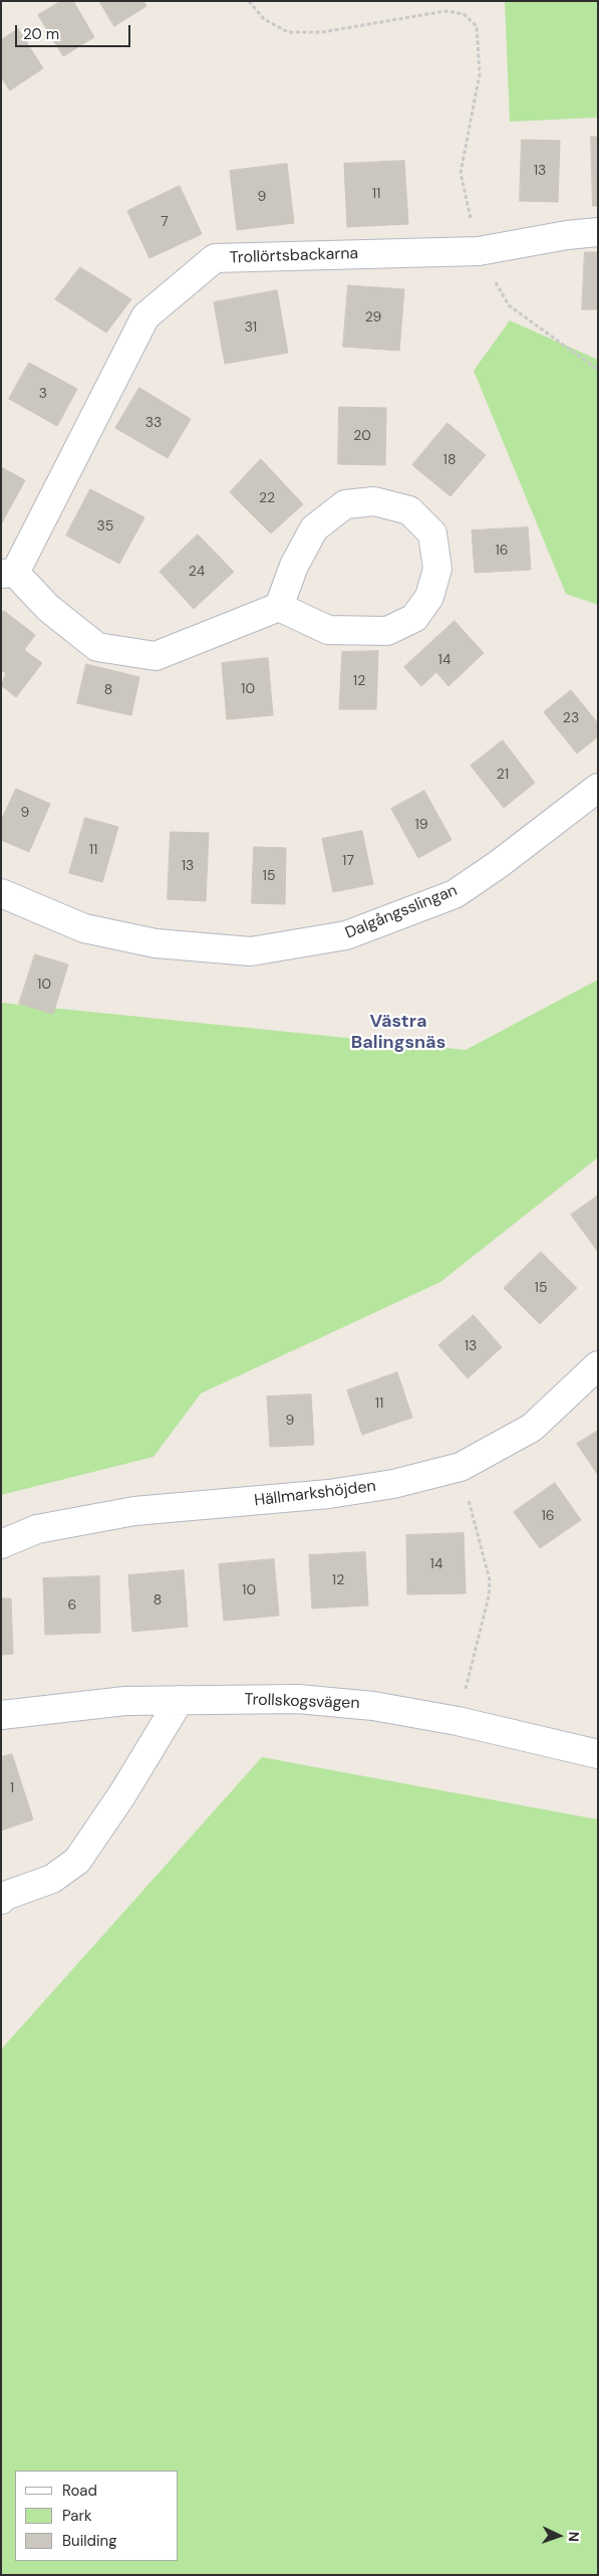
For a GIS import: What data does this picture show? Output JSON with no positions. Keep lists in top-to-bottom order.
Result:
{
  "streets": {
    "street": [
      "Trollörtsbackarna",
      "Dalgångsslingan",
      "Hällmarkshöjden",
      "Trollskogsvägen"
    ]
  },
  "districts": ["Västra Balingsnäs"],
  "house_numbers": [
    "13",
    "11",
    "9",
    "7",
    "29",
    "31",
    "3",
    "33",
    "20",
    "18",
    "22",
    "35",
    "16",
    "24",
    "14",
    "12",
    "10",
    "8",
    "23",
    "21",
    "9",
    "19",
    "11",
    "17",
    "13",
    "15",
    "10",
    "15",
    "13",
    "11",
    "9",
    "16",
    "14",
    "12",
    "10",
    "8",
    "6",
    "1"
  ],
  "legend": ["Road", "Park", "Building"],
  "scale_bar": "20 m",
  "north": "right"
}
